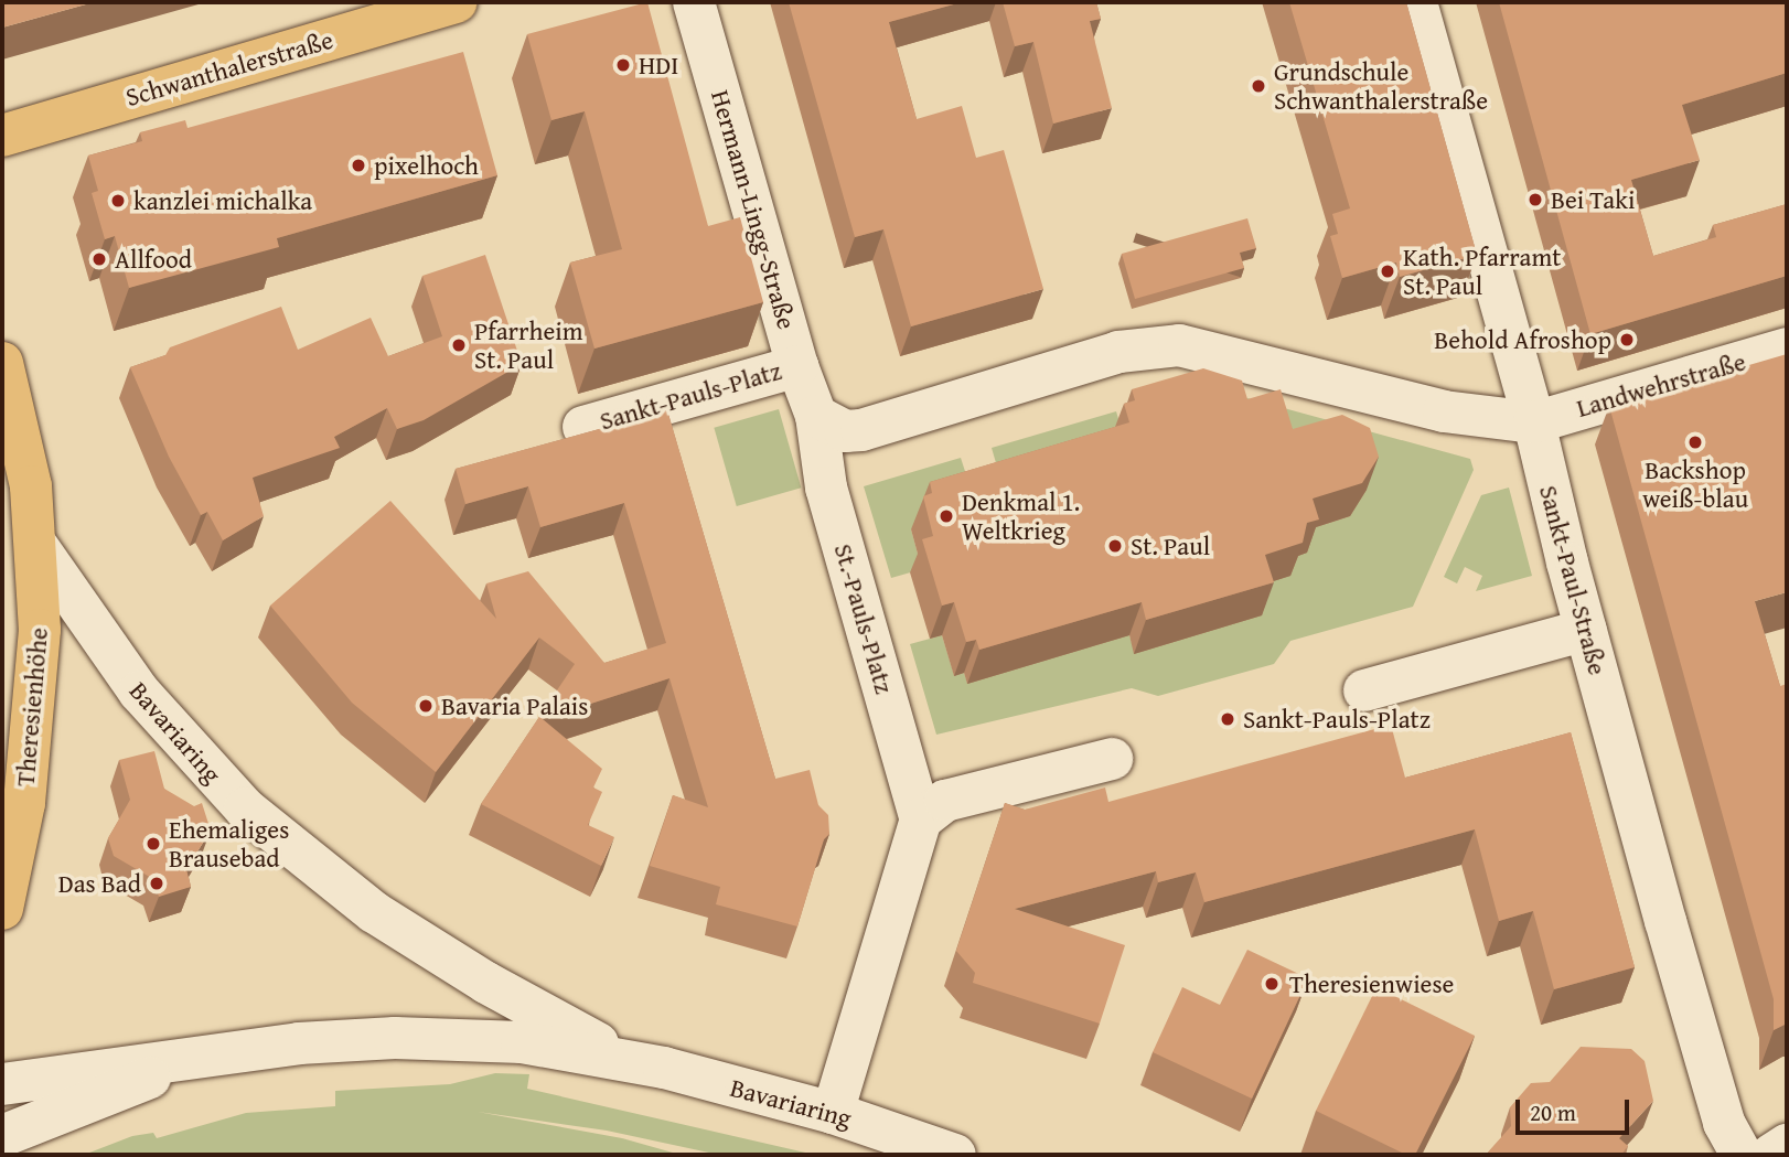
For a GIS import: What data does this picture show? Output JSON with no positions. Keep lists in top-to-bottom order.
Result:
{
  "streets": {
    "main road": ["Schwanthalerstraße", "Theresienhöhe", "Bavariaring"],
    "street": [
      "Hermann-Lingg-Straße",
      "Landwehrstraße",
      "Sankt-Pauls-Platz",
      "Sankt-Paul-Straße",
      "St.-Pauls-Platz"
    ]
  },
  "crossings": [
    ["Hermann-Lingg-Straße", "Sankt-Pauls-Platz"],
    ["Hermann-Lingg-Straße", "St.-Pauls-Platz"],
    ["Landwehrstraße", "Sankt-Paul-Straße"],
    ["Theresienhöhe", "Bavariaring"]
  ],
  "places": [
    "HDI",
    "Grundschule Schwanthalerstraße",
    "pixelhoch",
    "Bei Taki",
    "kanzlei michalka",
    "Allfood",
    "Kath. Pfarramt St. Paul",
    "Behold Afroshop",
    "Pfarrheim St. Paul",
    "Backshop weiß-blau",
    "Denkmal 1. Weltkrieg",
    "St. Paul",
    "Bavaria Palais",
    "Sankt-Pauls-Platz",
    "Ehemaliges Brausebad",
    "Das Bad",
    "Theresienwiese"
  ],
  "scale_bar": "20 m"
}
